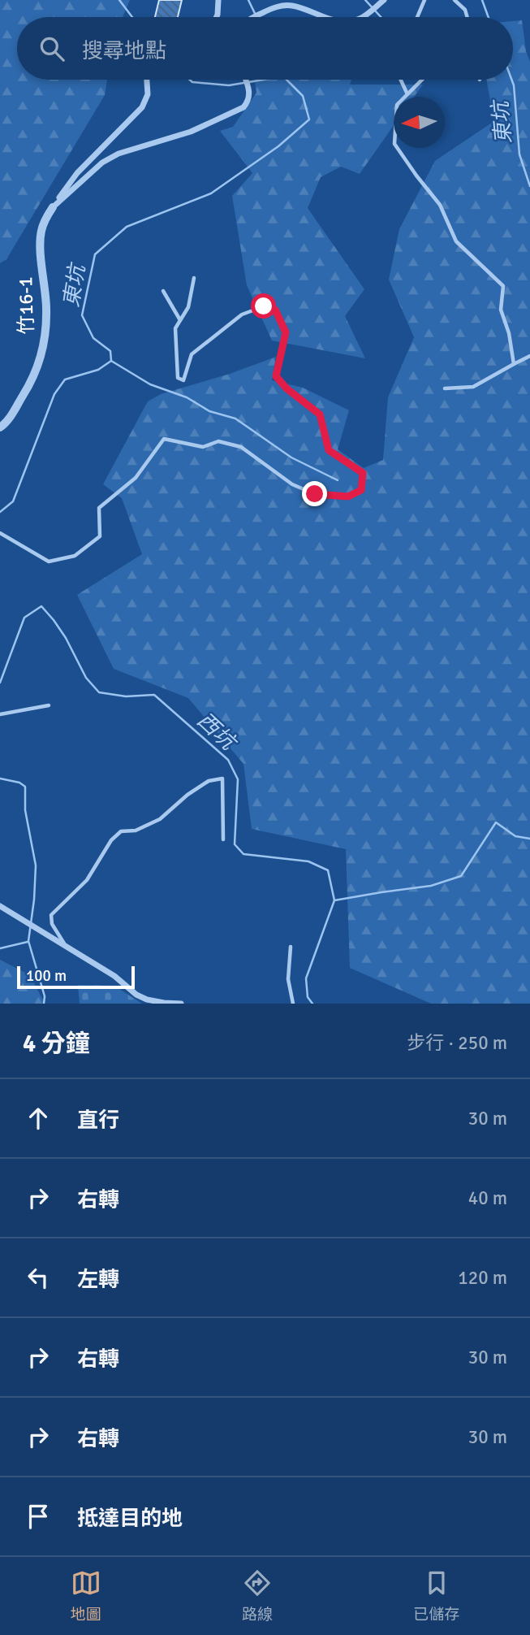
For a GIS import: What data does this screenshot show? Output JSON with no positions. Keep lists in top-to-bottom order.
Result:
{
  "streets": {
    "street": ["竹16-1"]
  },
  "water": ["東坑", "西坑"],
  "scale_bar": "100 m",
  "north": "left",
  "page": {
    "search": "搜尋地點",
    "scale": "100 m",
    "heading": ["4 分鐘", "步行 · 250 m"],
    "list": [
      ["直行", "30 m"],
      ["右轉", "40 m"],
      ["左轉", "120 m"],
      ["右轉", "30 m"],
      ["右轉", "30 m"],
      "抵達目的地"
    ],
    "nav": ["地圖", "路線", "已儲存"]
  }
}
